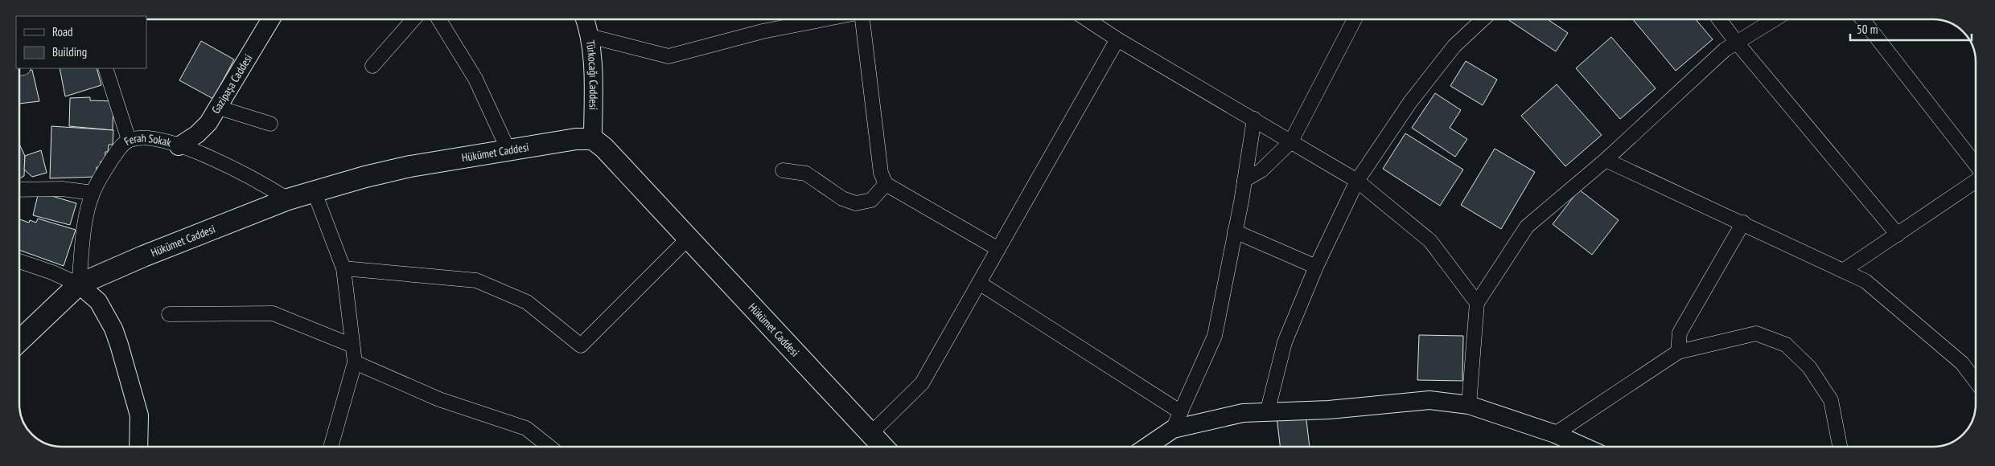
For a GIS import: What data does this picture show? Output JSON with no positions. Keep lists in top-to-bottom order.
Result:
{
  "streets": {
    "main road": ["Hükümet Caddesi"],
    "street": ["Türkocağı Caddesi", "Gazipaşa Caddesi", "Ferah Sokak"]
  },
  "crossings": [
    ["Türkocağı Caddesi", "Hükümet Caddesi"],
    ["Gazipaşa Caddesi", "Ferah Sokak"],
    ["Ferah Sokak", "Hükümet Caddesi"]
  ],
  "legend": ["Road", "Building"],
  "scale_bar": "50 m"
}
